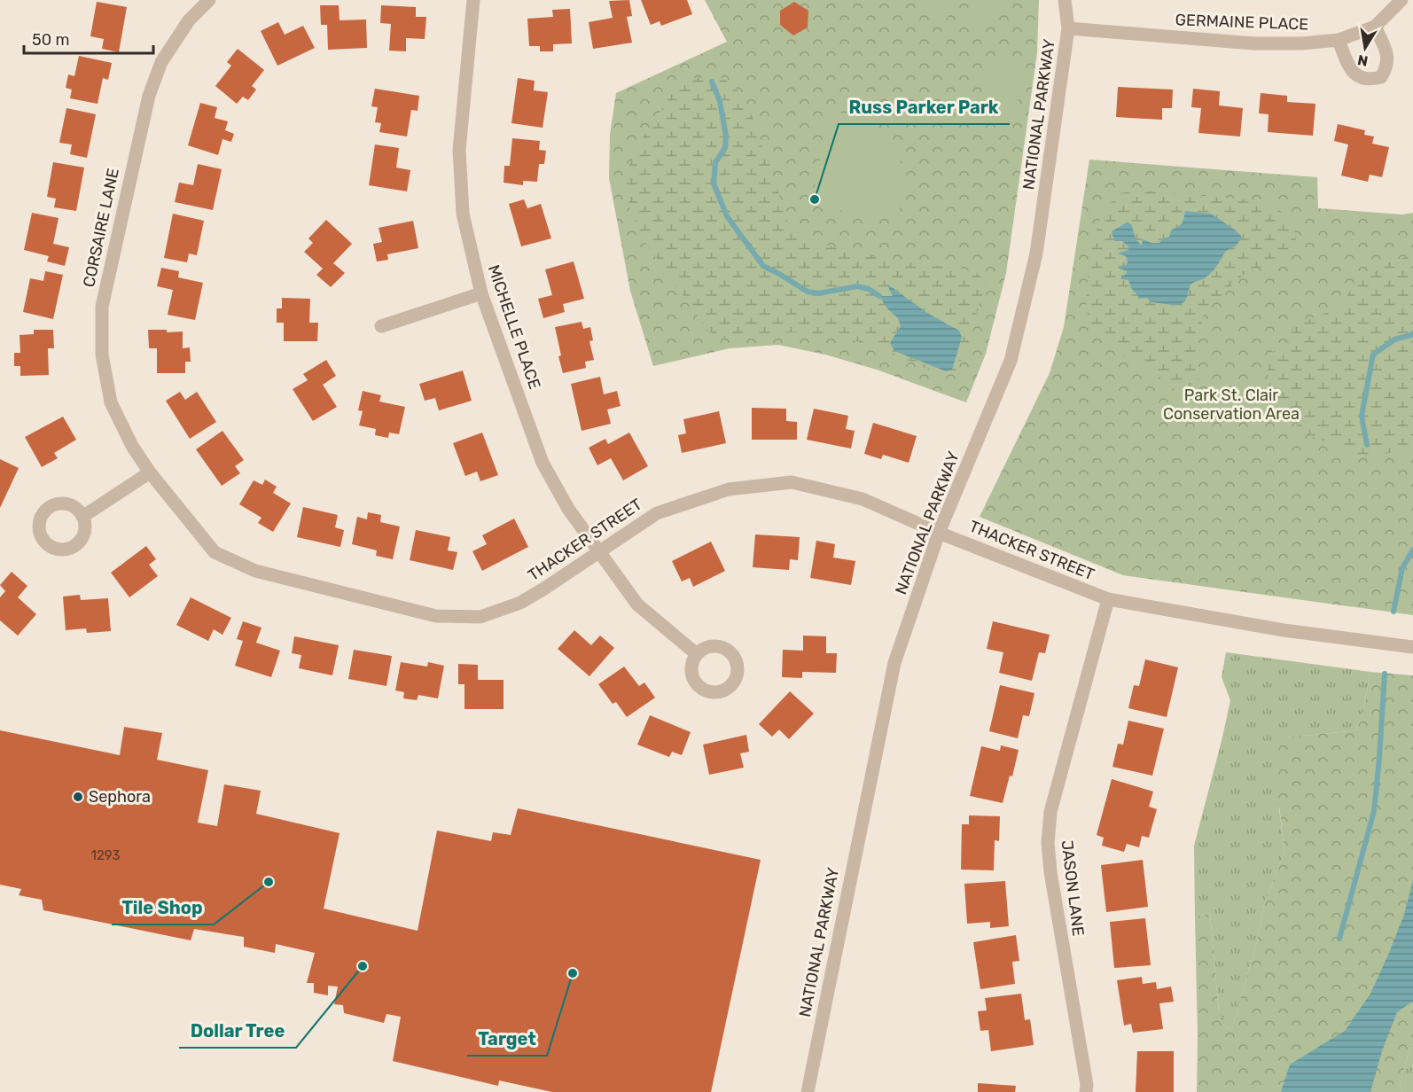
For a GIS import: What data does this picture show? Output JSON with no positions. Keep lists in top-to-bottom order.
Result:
{
  "streets": {
    "street": [
      "GERMAINE PLACE",
      "NATIONAL PARKWAY",
      "CORSAIRE LANE",
      "MICHELLE PLACE",
      "THACKER STREET",
      "JASON LANE"
    ]
  },
  "crossings": [
    ["GERMAINE PLACE", "NATIONAL PARKWAY"],
    ["NATIONAL PARKWAY", "THACKER STREET"],
    ["CORSAIRE LANE", "THACKER STREET"],
    ["MICHELLE PLACE", "THACKER STREET"],
    ["THACKER STREET", "JASON LANE"]
  ],
  "parks": ["Park St. Clair Conservation Area"],
  "places": [
    "Russ Parker Park",
    "Sephora",
    "Tile Shop",
    "Dollar Tree",
    "Target"
  ],
  "house_numbers": ["1293"],
  "scale_bar": "50 m",
  "north": "bottom"
}
